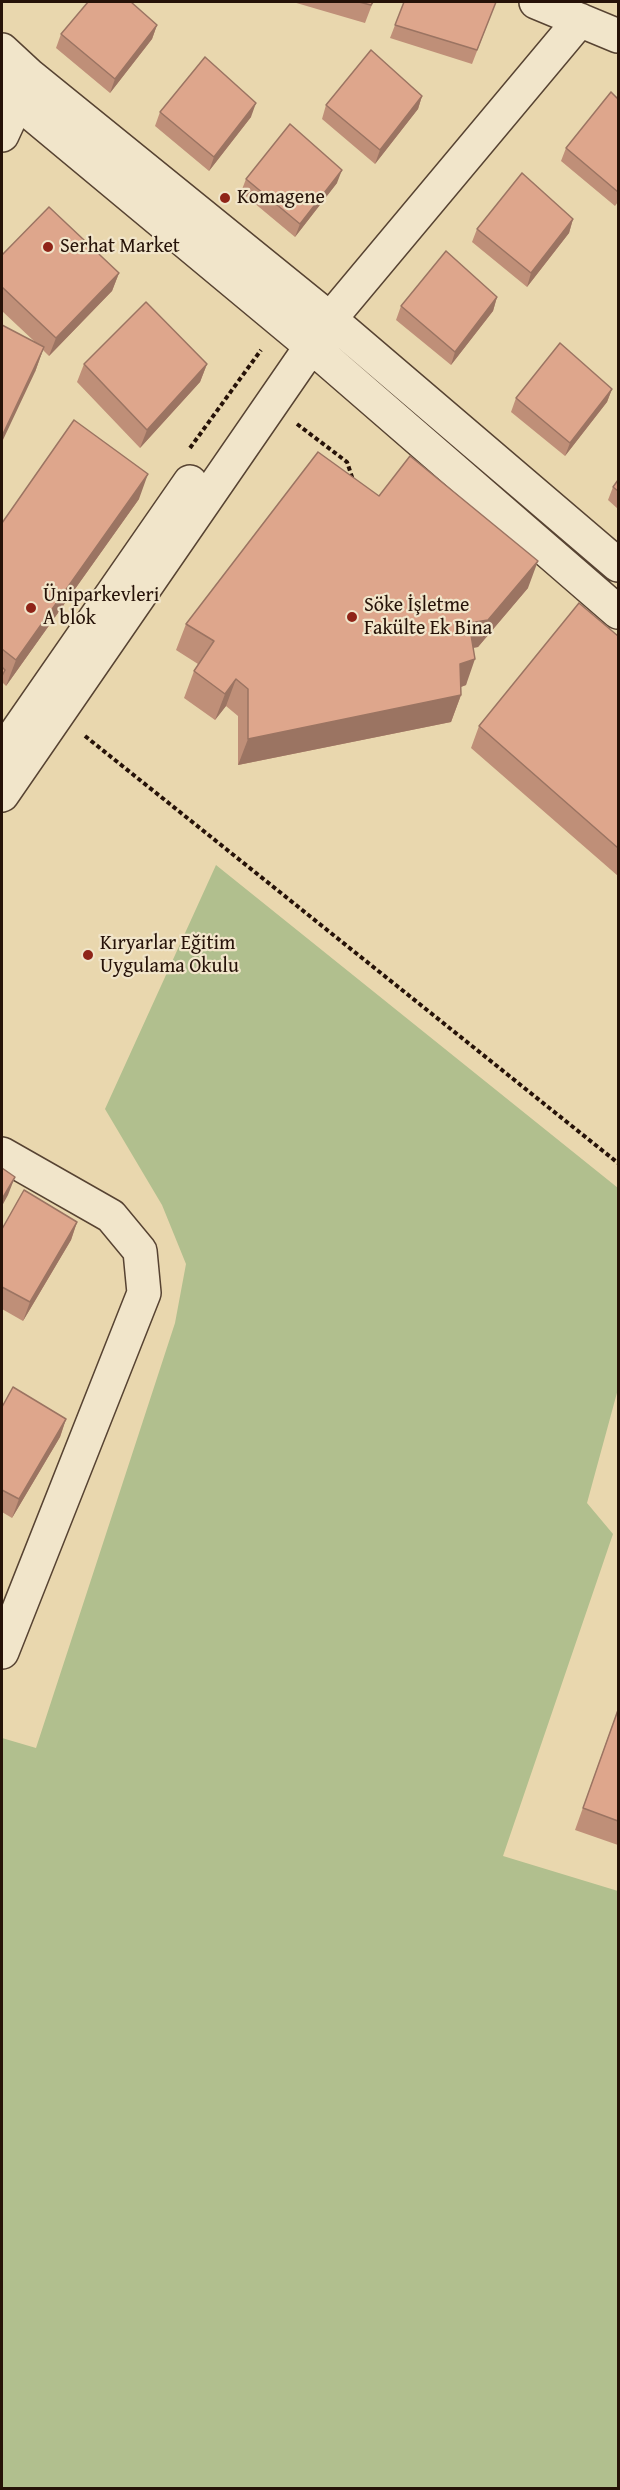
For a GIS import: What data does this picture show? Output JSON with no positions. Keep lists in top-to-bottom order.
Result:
{
  "places": [
    "Komagene",
    "Serhat Market",
    "Üniparkevleri A blok",
    "Söke İşletme Fakülte Ek Bina",
    "Kıryarlar Eğitim Uygulama Okulu"
  ]
}
